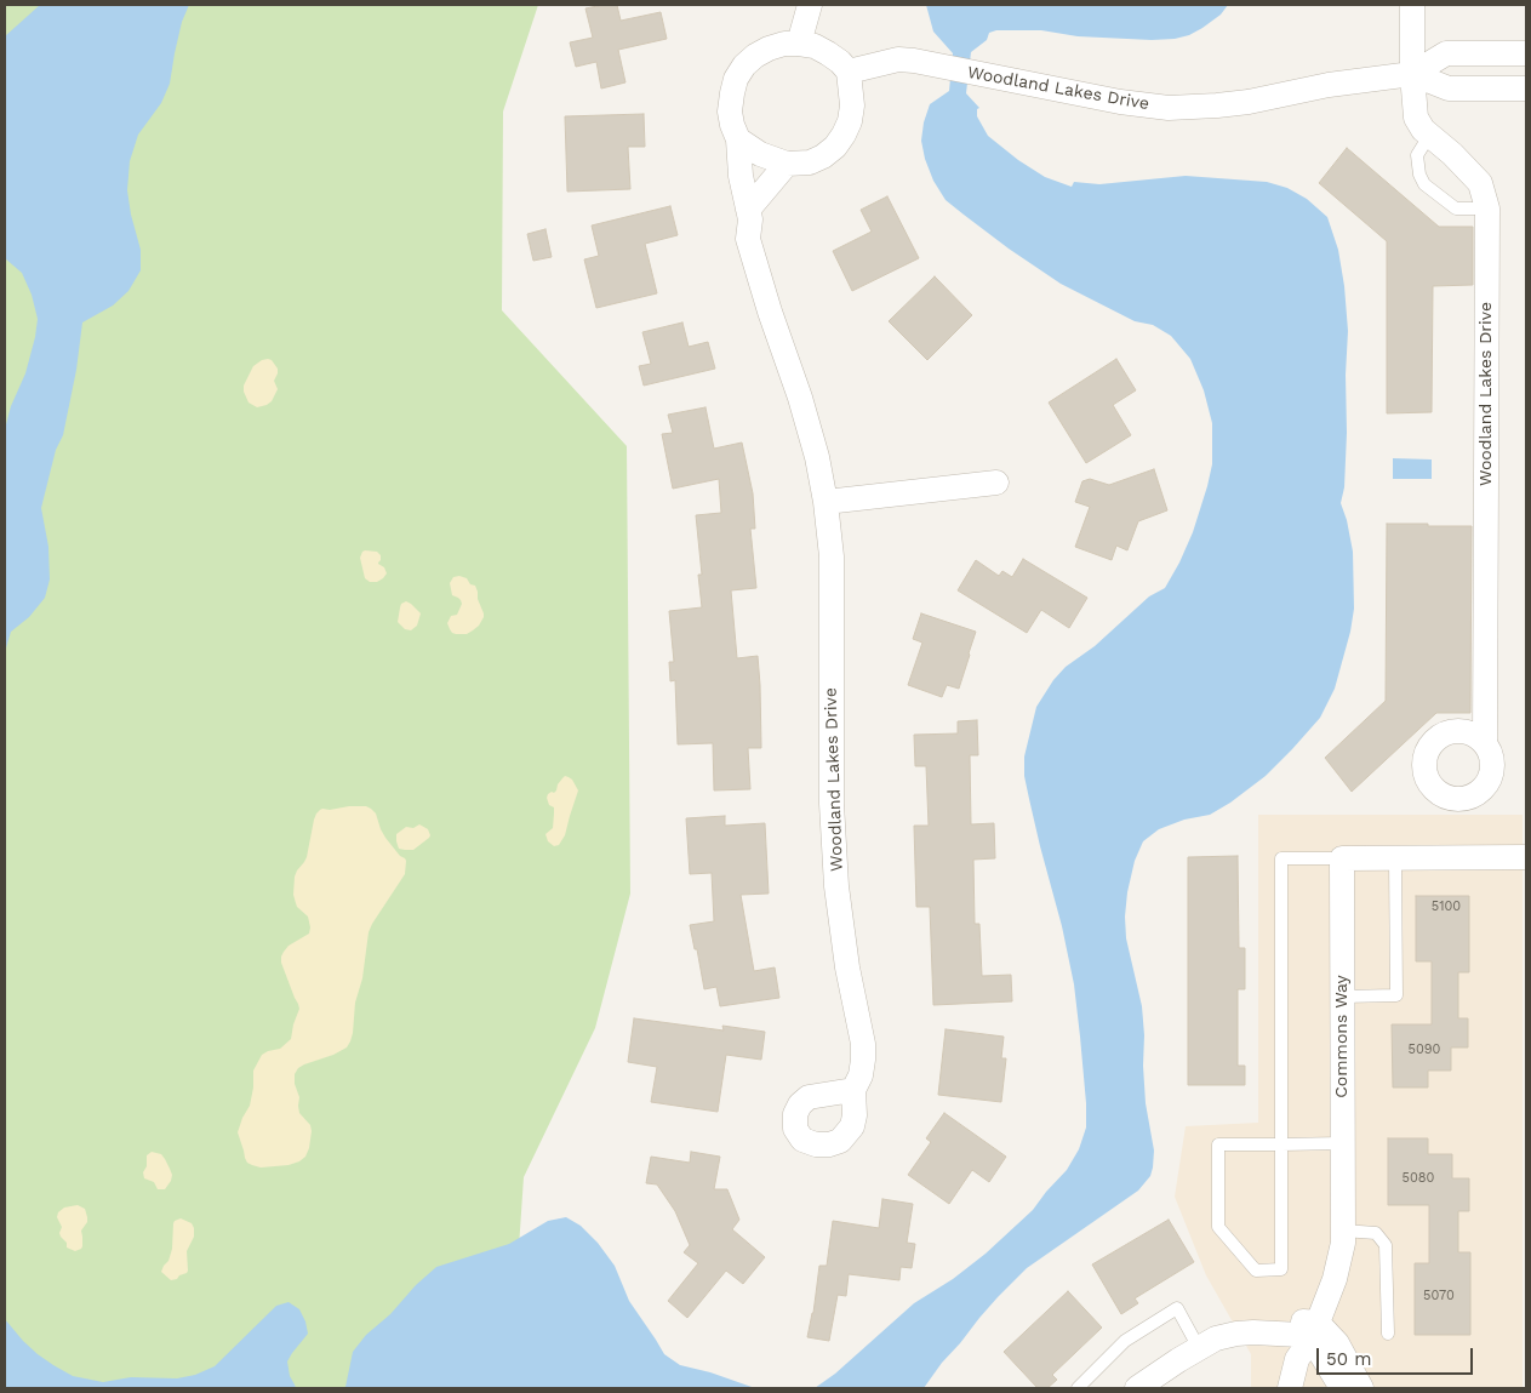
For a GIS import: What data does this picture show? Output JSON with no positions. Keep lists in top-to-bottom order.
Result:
{
  "streets": {
    "street": ["Woodland Lakes Drive", "Commons Way"]
  },
  "house_numbers": [
    "5100",
    "5090",
    "5080",
    "5070"
  ],
  "scale_bar": "50 m"
}
